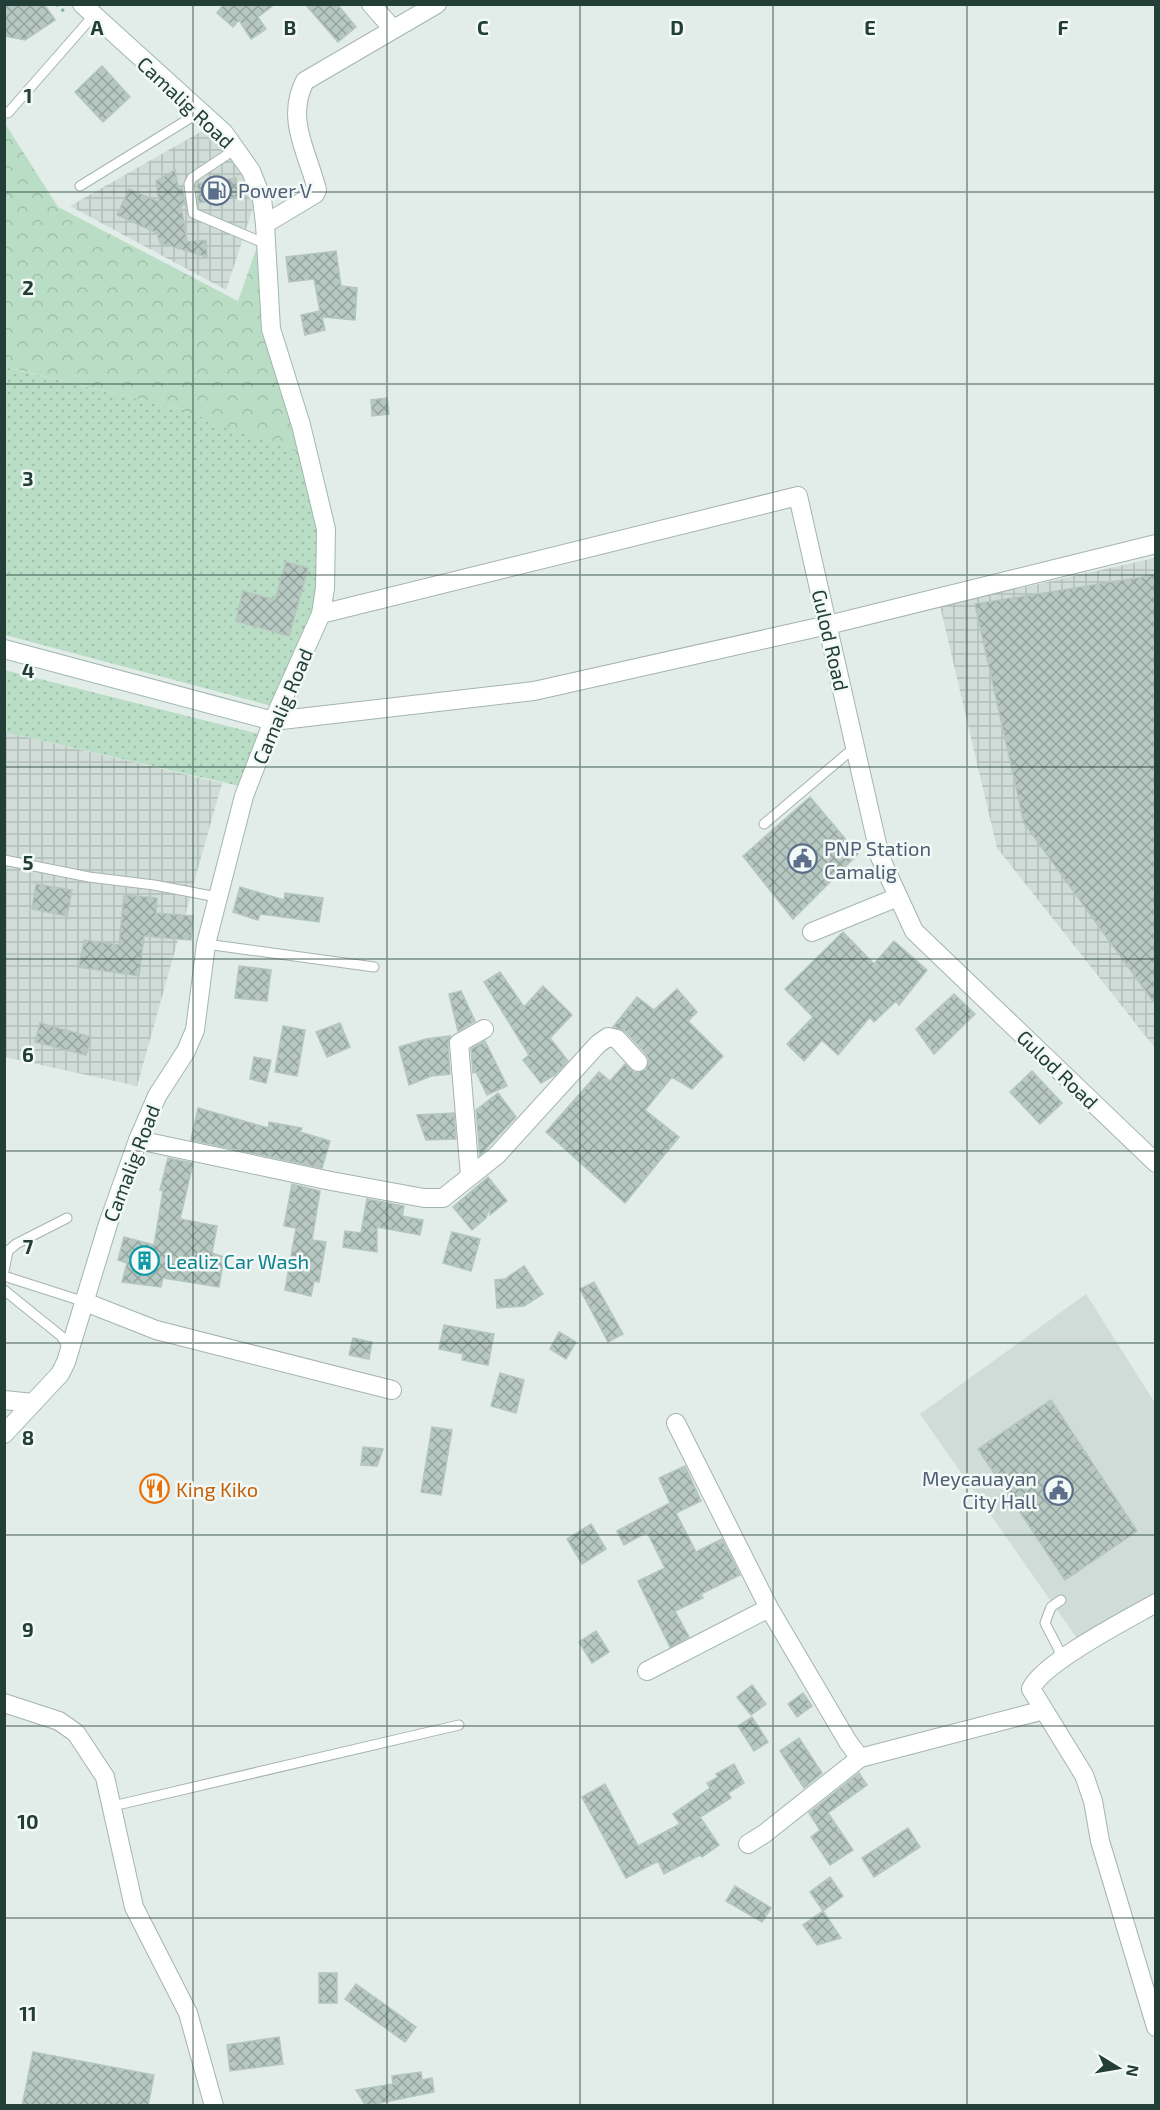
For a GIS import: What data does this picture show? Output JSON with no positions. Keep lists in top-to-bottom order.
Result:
{
  "streets": {
    "street": ["Camalig Road", "Gulod Road"]
  },
  "crossings": [
    ["Camalig Road", "Gulod Road"]
  ],
  "places": {
    "fuel station": ["Power V"],
    "public building": ["PNP Station Camalig", "Meycauayan City Hall"],
    "building": ["Lealiz Car Wash"],
    "restaurant": ["King Kiko"]
  },
  "north": "right",
  "grid": {
    "columns": [
      "A",
      "B",
      "C",
      "D",
      "E",
      "F"
    ],
    "rows": [
      "1",
      "2",
      "3",
      "4",
      "5",
      "6",
      "7",
      "8",
      "9",
      "10",
      "11"
    ]
  }
}
